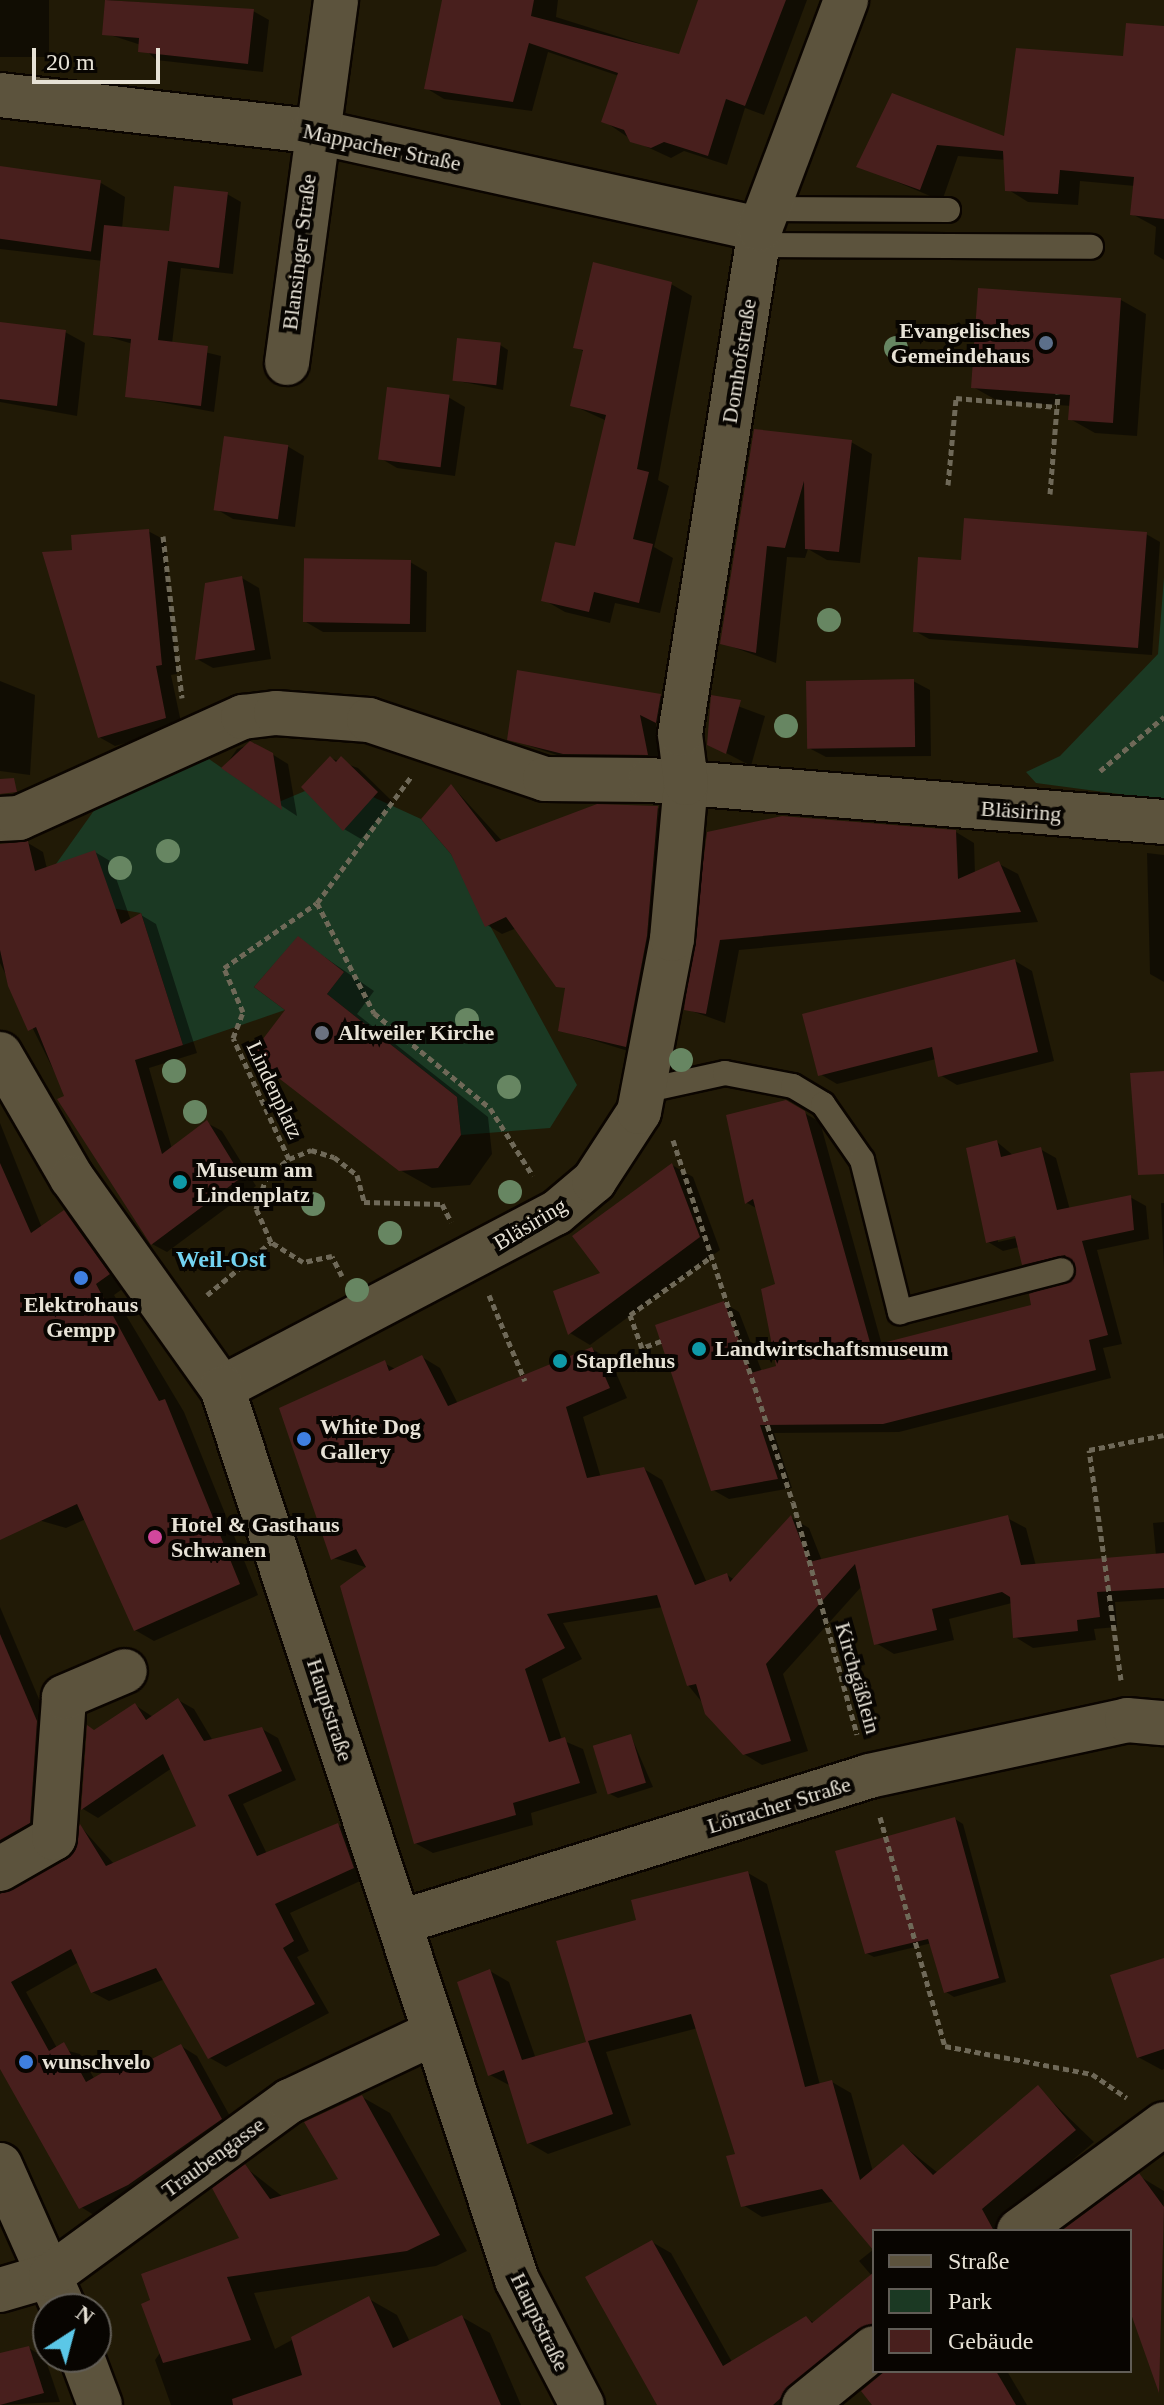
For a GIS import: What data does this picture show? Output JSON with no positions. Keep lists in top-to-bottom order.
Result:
{
  "streets": {
    "street": [
      "Mappacher Straße",
      "Blansinger Straße",
      "Domhofstraße",
      "Bläsiring",
      "Hauptstraße",
      "Lörracher Straße",
      "Traubengasse"
    ],
    "path": ["Lindenplatz", "Kirchgäßlein"]
  },
  "crossings": [
    ["Mappacher Straße", "Blansinger Straße"],
    ["Mappacher Straße", "Domhofstraße"],
    ["Domhofstraße", "Bläsiring"],
    ["Bläsiring", "Lindenplatz"],
    ["Bläsiring", "Kirchgäßlein"],
    ["Bläsiring", "Hauptstraße"],
    ["Kirchgäßlein", "Lörracher Straße"],
    ["Hauptstraße", "Lörracher Straße"],
    ["Hauptstraße", "Traubengasse"]
  ],
  "districts": ["Weil-Ost"],
  "places": [
    "Evangelisches Gemeindehaus",
    "Altweiler Kirche",
    "Museum am Lindenplatz",
    "Elektrohaus Gempp",
    "Landwirtschaftsmuseum",
    "Stapflehus",
    "White Dog Gallery",
    "Hotel & Gasthaus Schwanen",
    "wunschvelo"
  ],
  "legend": ["Straße", "Park", "Gebäude"],
  "scale_bar": "20 m",
  "north": "top right"
}
